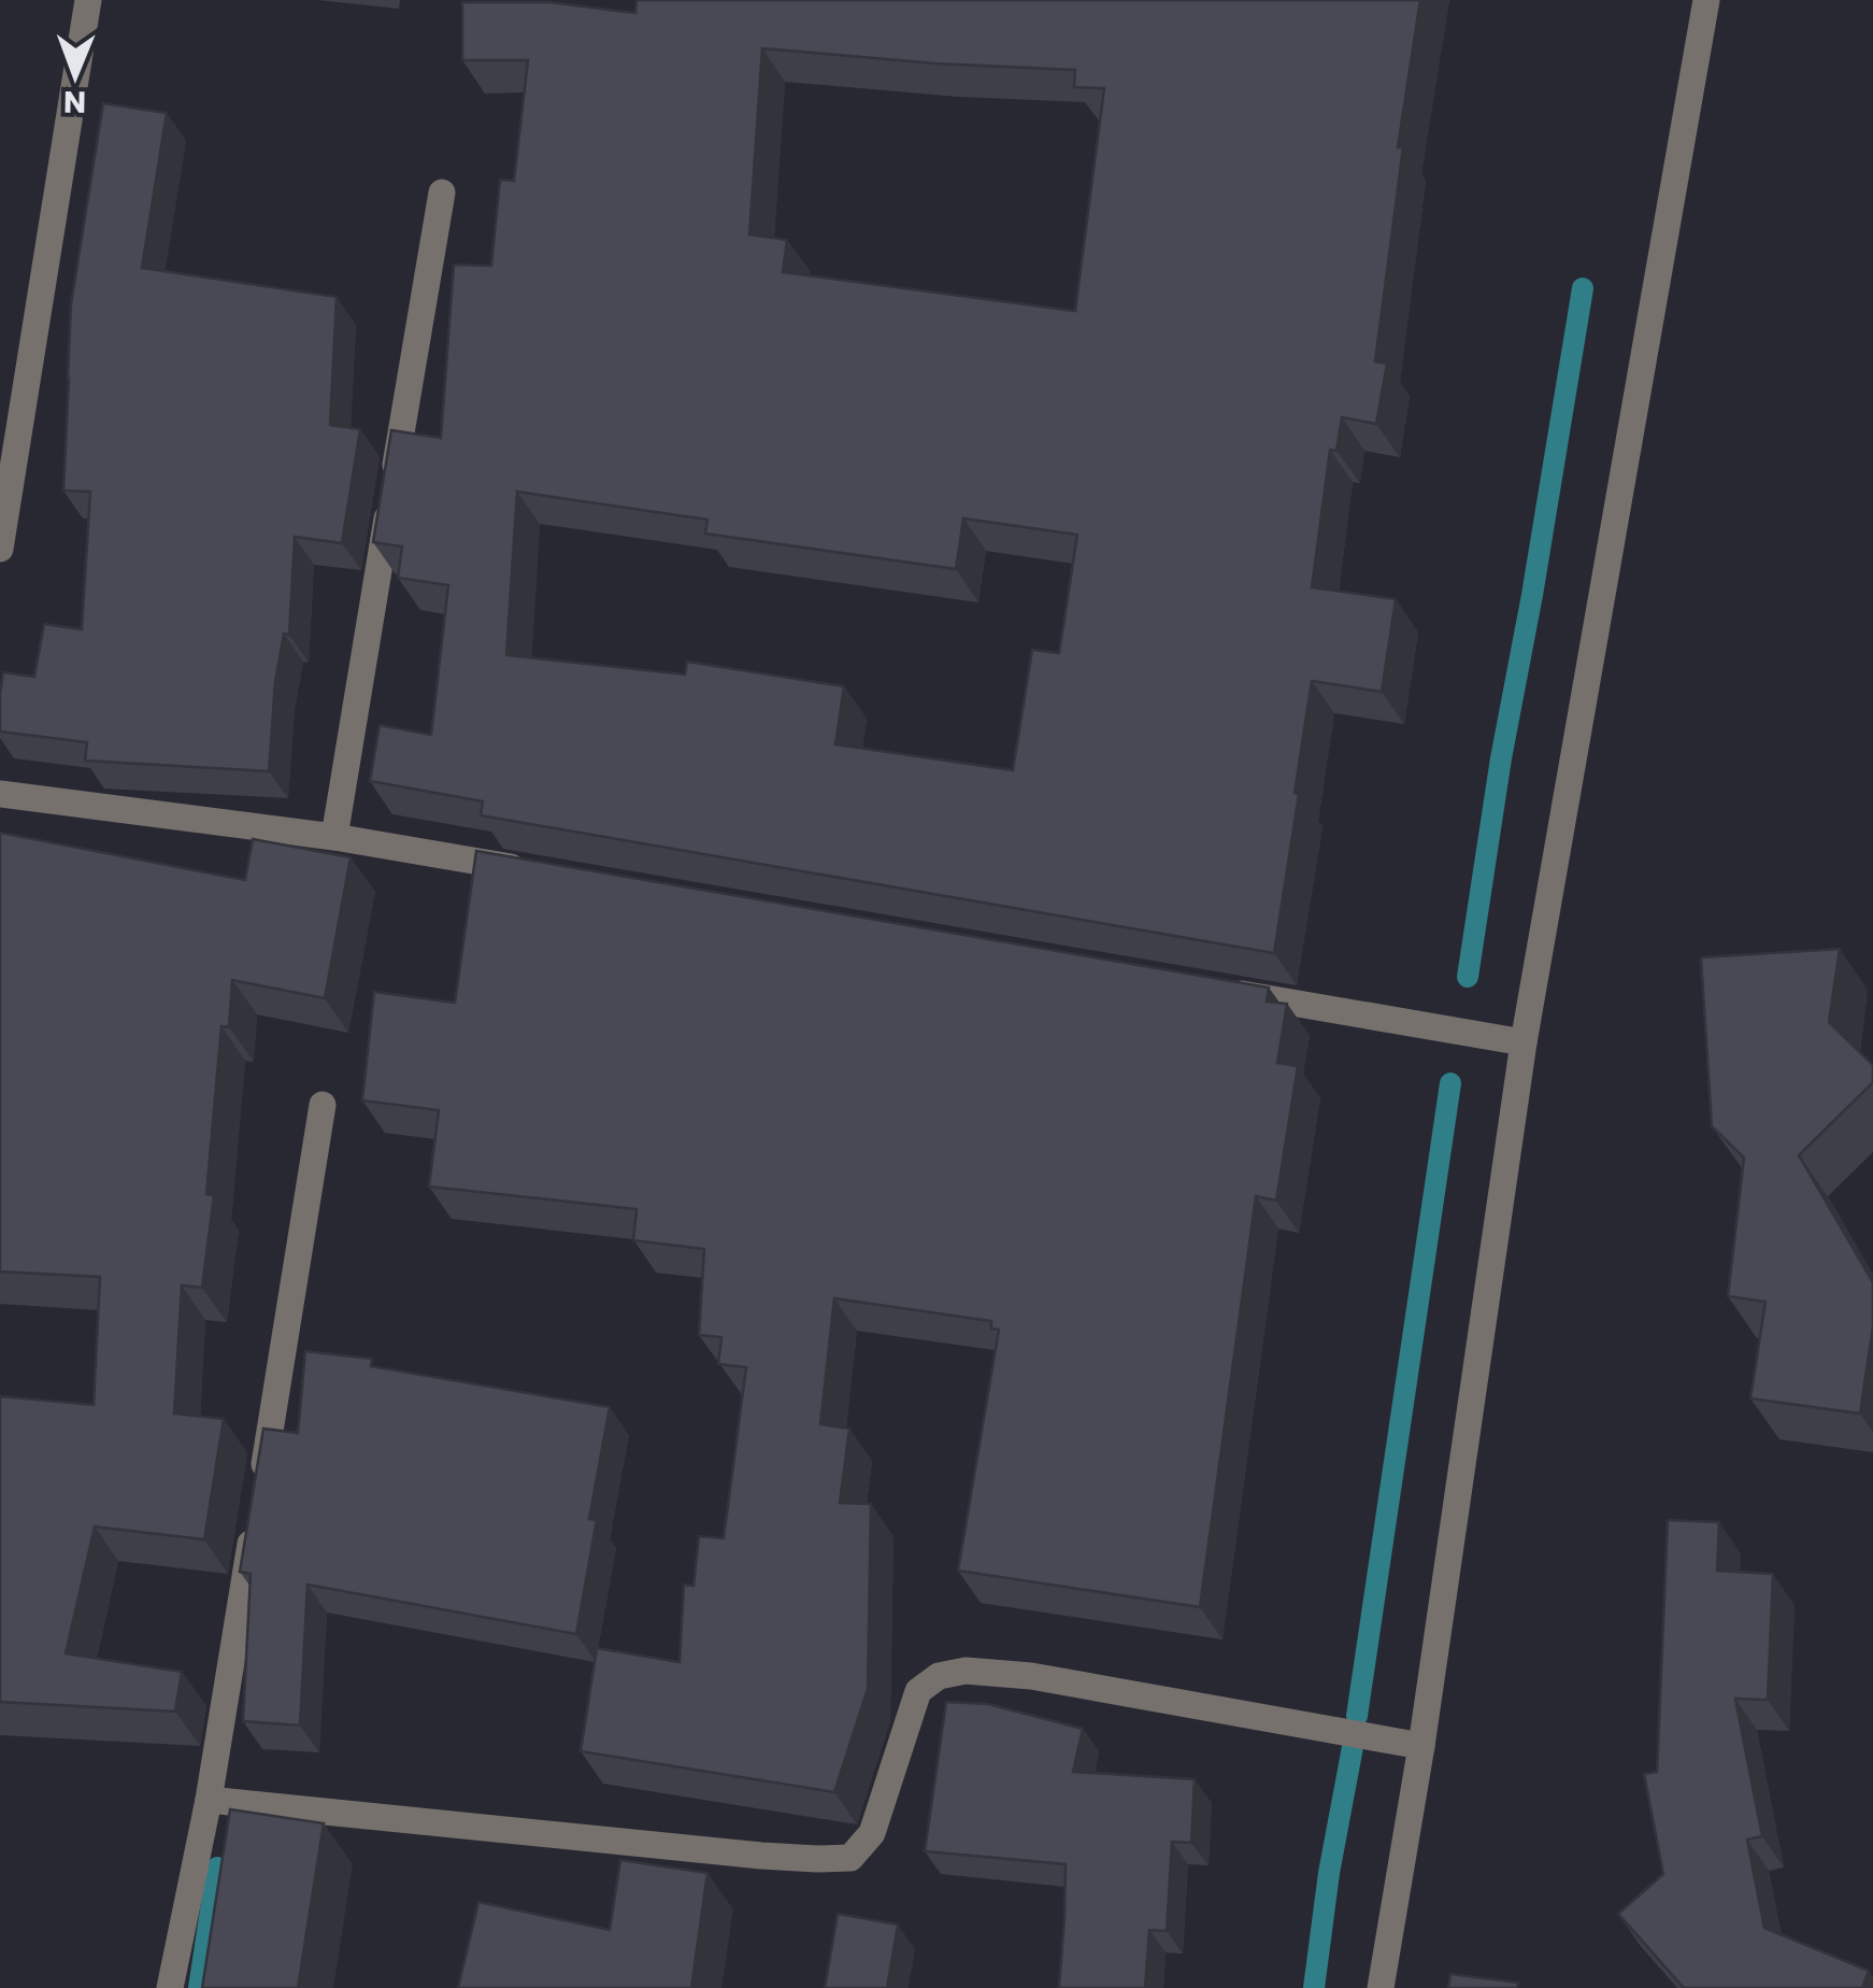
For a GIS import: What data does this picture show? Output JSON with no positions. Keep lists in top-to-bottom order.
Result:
{
  "north": "bottom"
}
